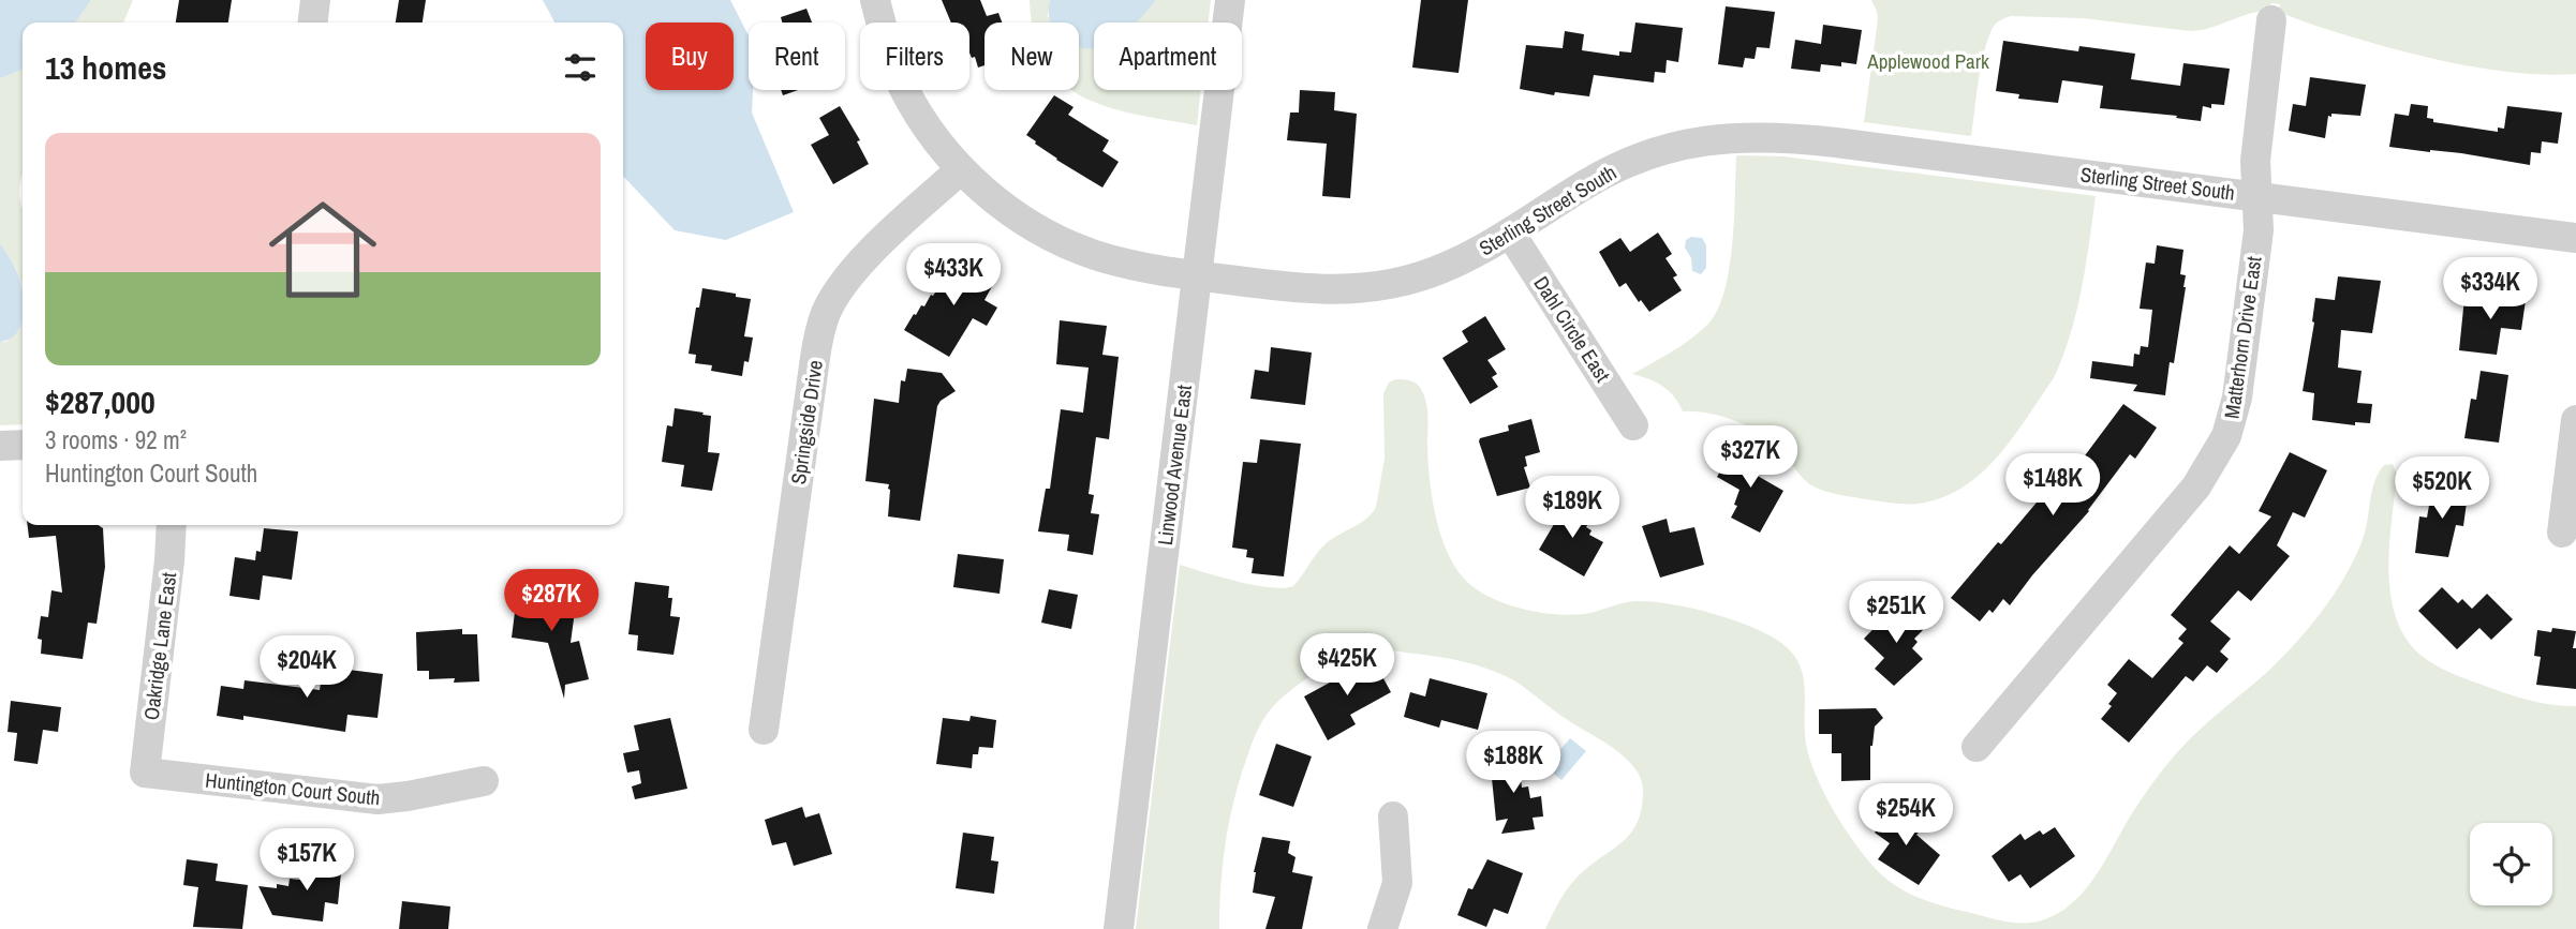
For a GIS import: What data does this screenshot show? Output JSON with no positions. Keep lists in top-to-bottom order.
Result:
{
  "streets": {
    "street": [
      "Sterling Street South",
      "Dahl Circle East",
      "Matterhorn Drive East",
      "Springside Drive",
      "Linwood Avenue East",
      "Oakridge Lane East",
      "Huntington Court South"
    ]
  },
  "crossings": [
    ["Sterling Street South", "Dahl Circle East"],
    ["Sterling Street South", "Matterhorn Drive East"],
    ["Sterling Street South", "Springside Drive"],
    ["Sterling Street South", "Linwood Avenue East"],
    ["Oakridge Lane East", "Huntington Court South"]
  ],
  "parks": ["Applewood Park"],
  "page": {
    "chip": [
      "Buy",
      "Rent",
      "Filters",
      "New",
      "Apartment"
    ],
    "heading": "13 homes",
    "list": [
      {
        "name": "$287,000",
        "note": "3 rooms · 92 m² · Huntington Court South"
      }
    ],
    "price": [
      "$433K",
      "$334K",
      "$327K",
      "$148K",
      "$520K",
      "$189K",
      "$287K",
      "$251K",
      "$425K",
      "$204K",
      "$188K",
      "$254K",
      "$157K"
    ]
  }
}
